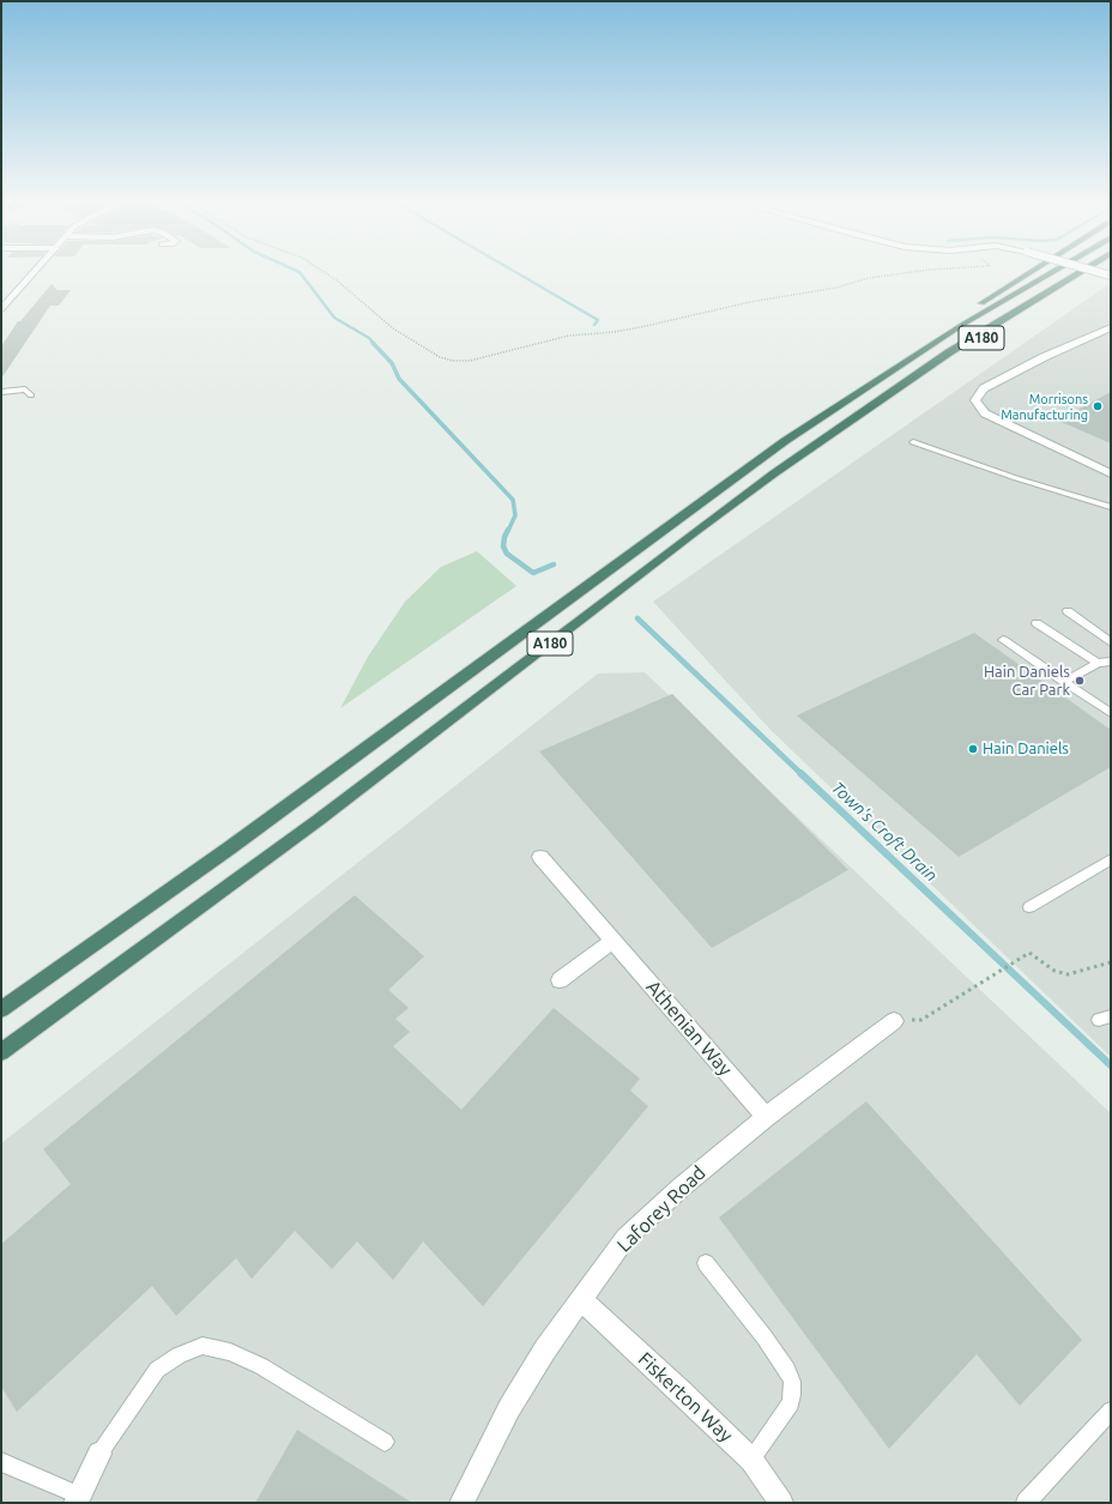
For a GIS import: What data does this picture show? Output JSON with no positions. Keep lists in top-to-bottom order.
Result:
{
  "streets": {
    "highway": ["A180"],
    "street": ["Athenian Way", "Laforey Road", "Fiskerton Way"]
  },
  "crossings": [
    ["Athenian Way", "Laforey Road"],
    ["Laforey Road", "Fiskerton Way"]
  ],
  "water": ["Town's Croft Drain"],
  "places": ["Morrisons Manufacturing", "Hain Daniels Car Park", "Hain Daniels"]
}
